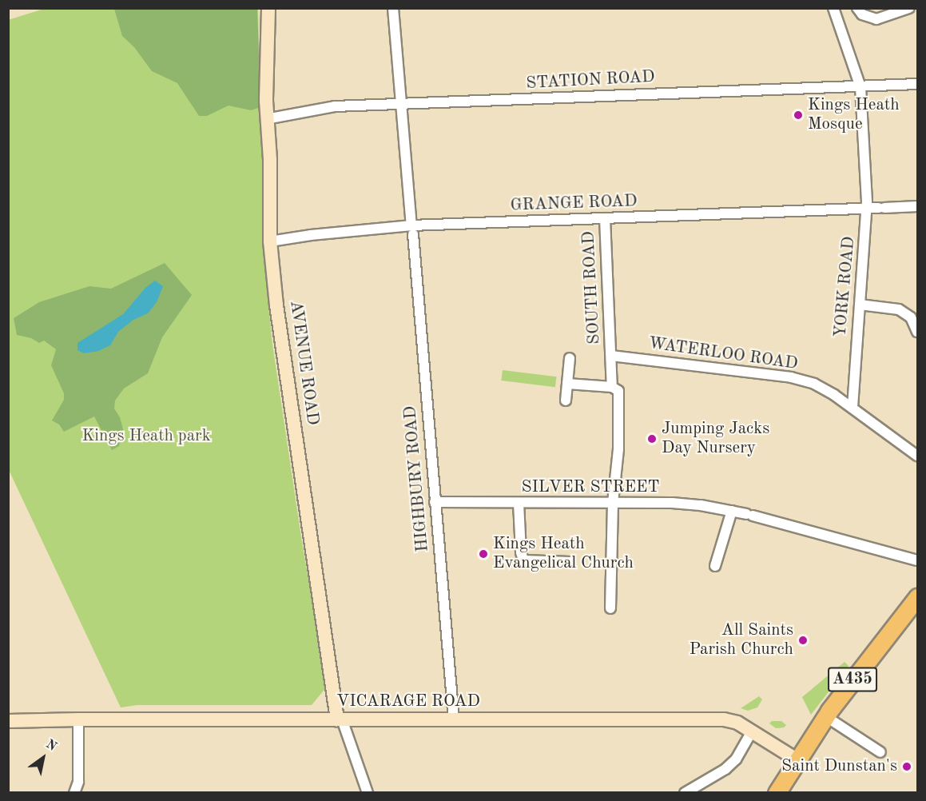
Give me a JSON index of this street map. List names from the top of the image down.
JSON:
{
  "streets": {
    "highway": ["A435"],
    "main road": ["AVENUE ROAD", "VICARAGE ROAD"],
    "street": [
      "STATION ROAD",
      "GRANGE ROAD",
      "YORK ROAD",
      "SOUTH ROAD",
      "WATERLOO ROAD",
      "HIGHBURY ROAD",
      "SILVER STREET"
    ]
  },
  "crossings": [
    ["STATION ROAD", "YORK ROAD"],
    ["STATION ROAD", "AVENUE ROAD"],
    ["STATION ROAD", "HIGHBURY ROAD"],
    ["GRANGE ROAD", "YORK ROAD"],
    ["GRANGE ROAD", "SOUTH ROAD"],
    ["GRANGE ROAD", "AVENUE ROAD"],
    ["GRANGE ROAD", "HIGHBURY ROAD"],
    ["YORK ROAD", "WATERLOO ROAD"],
    ["SOUTH ROAD", "WATERLOO ROAD"],
    ["SOUTH ROAD", "SILVER STREET"],
    ["AVENUE ROAD", "VICARAGE ROAD"],
    ["HIGHBURY ROAD", "SILVER STREET"],
    ["HIGHBURY ROAD", "VICARAGE ROAD"],
    ["A435", "VICARAGE ROAD"]
  ],
  "parks": ["Kings Heath park"],
  "places": [
    "Kings Heath Mosque",
    "Jumping Jacks Day Nursery",
    "Kings Heath Evangelical Church",
    "All Saints Parish Church",
    "Saint Dunstan's"
  ],
  "north": "top right"
}
